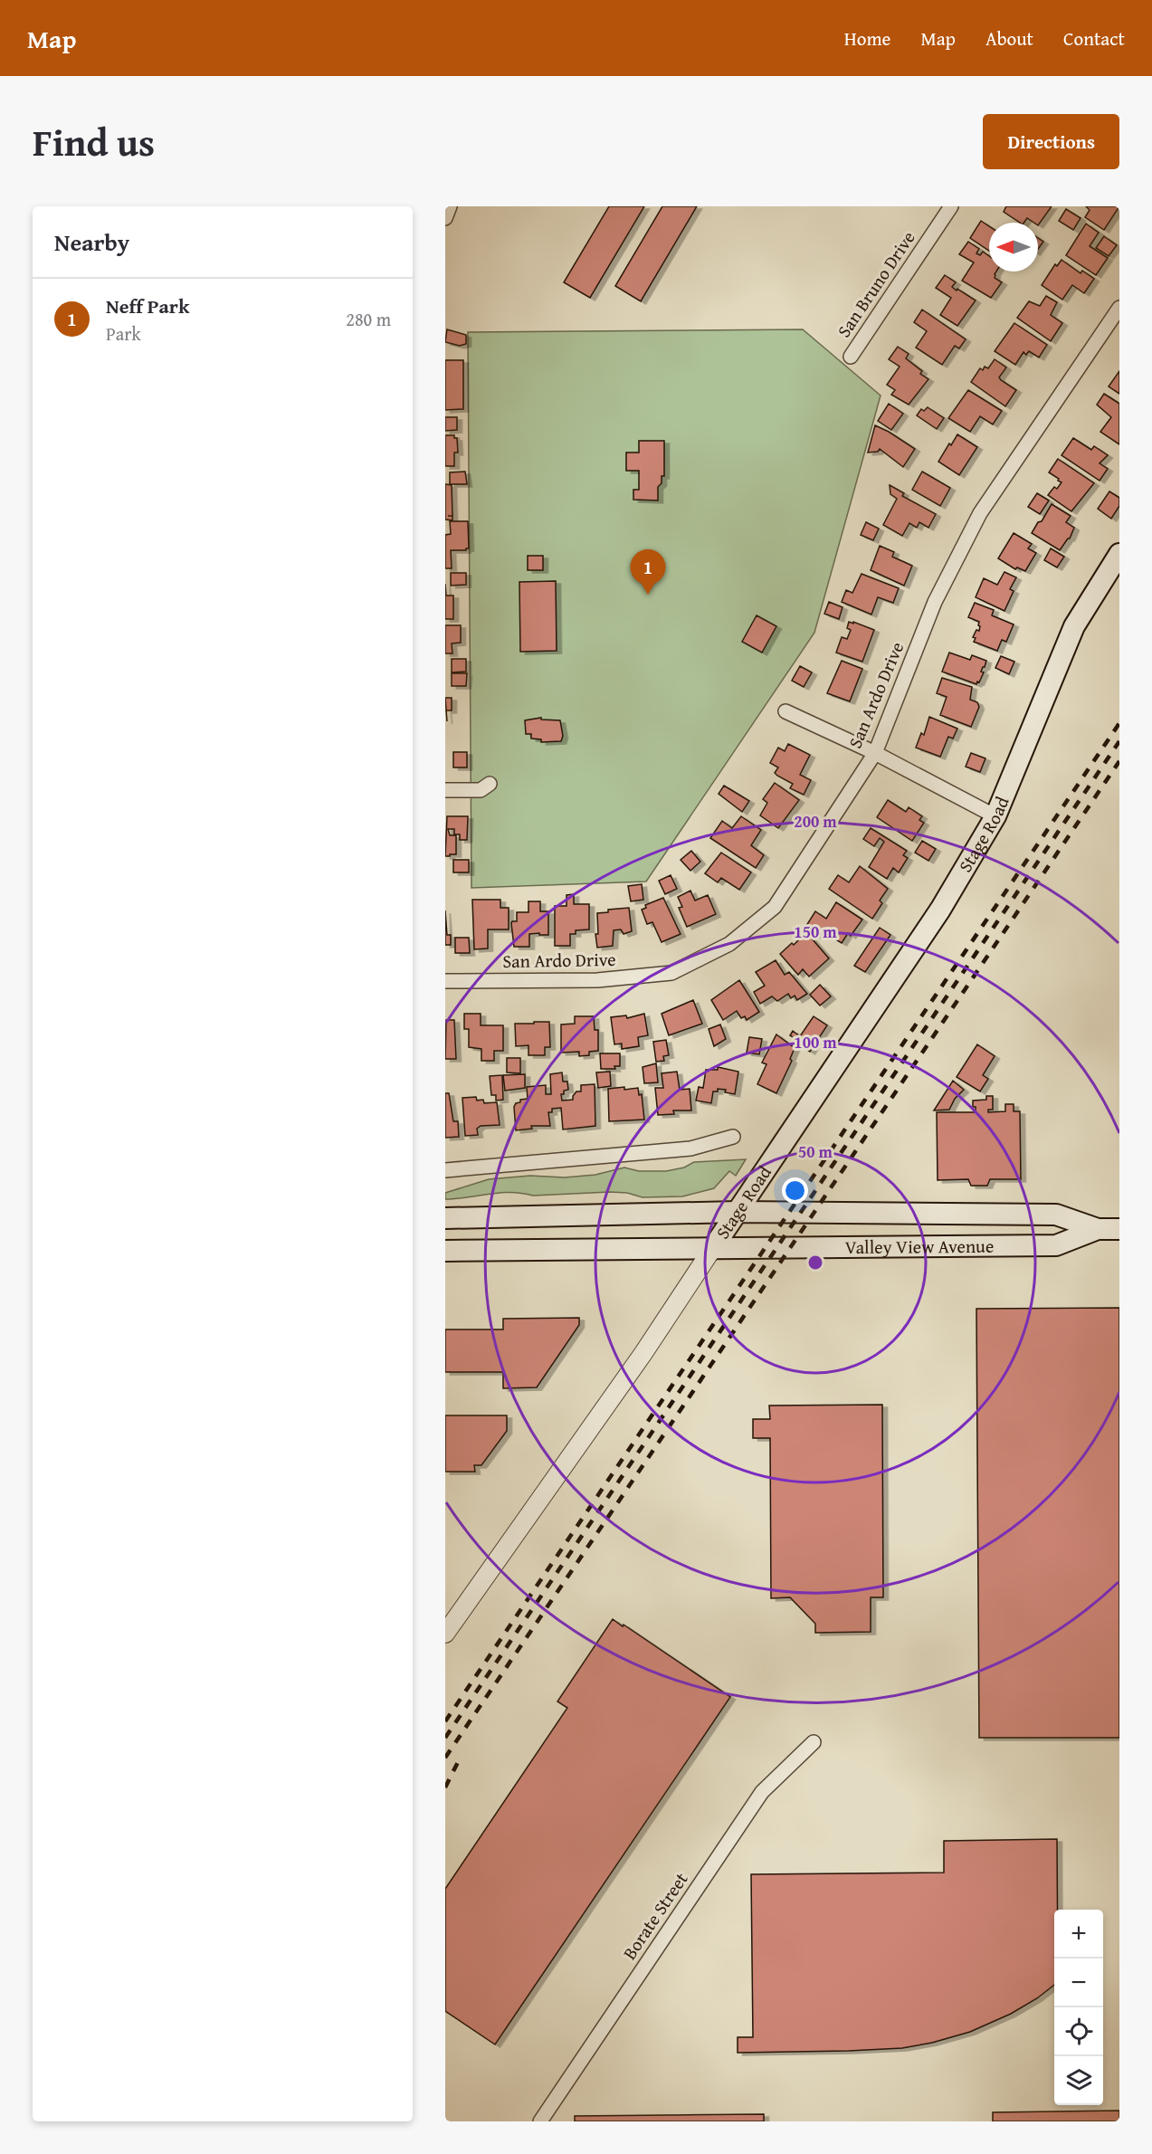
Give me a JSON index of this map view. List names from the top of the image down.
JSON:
{
  "streets": {
    "main road": ["Stage Road", "Valley View Avenue"],
    "street": ["San Bruno Drive", "San Ardo Drive", "Borate Street"]
  },
  "crossings": [
    ["Stage Road", "Valley View Avenue"]
  ],
  "north": "left",
  "page": {
    "header": "Map",
    "nav": [
      "Home",
      "Map",
      "About",
      "Contact"
    ],
    "title": "Find us",
    "buttons": "Directions",
    "heading": "Nearby",
    "list": [
      {
        "mark": "1",
        "name": "Neff Park",
        "note": "Park",
        "value": "280 m"
      }
    ],
    "pins": "1",
    "map_buttons": ["+", "−"]
  },
  "rings": [
    "200 m",
    "150 m",
    "100 m",
    "50 m"
  ]
}
